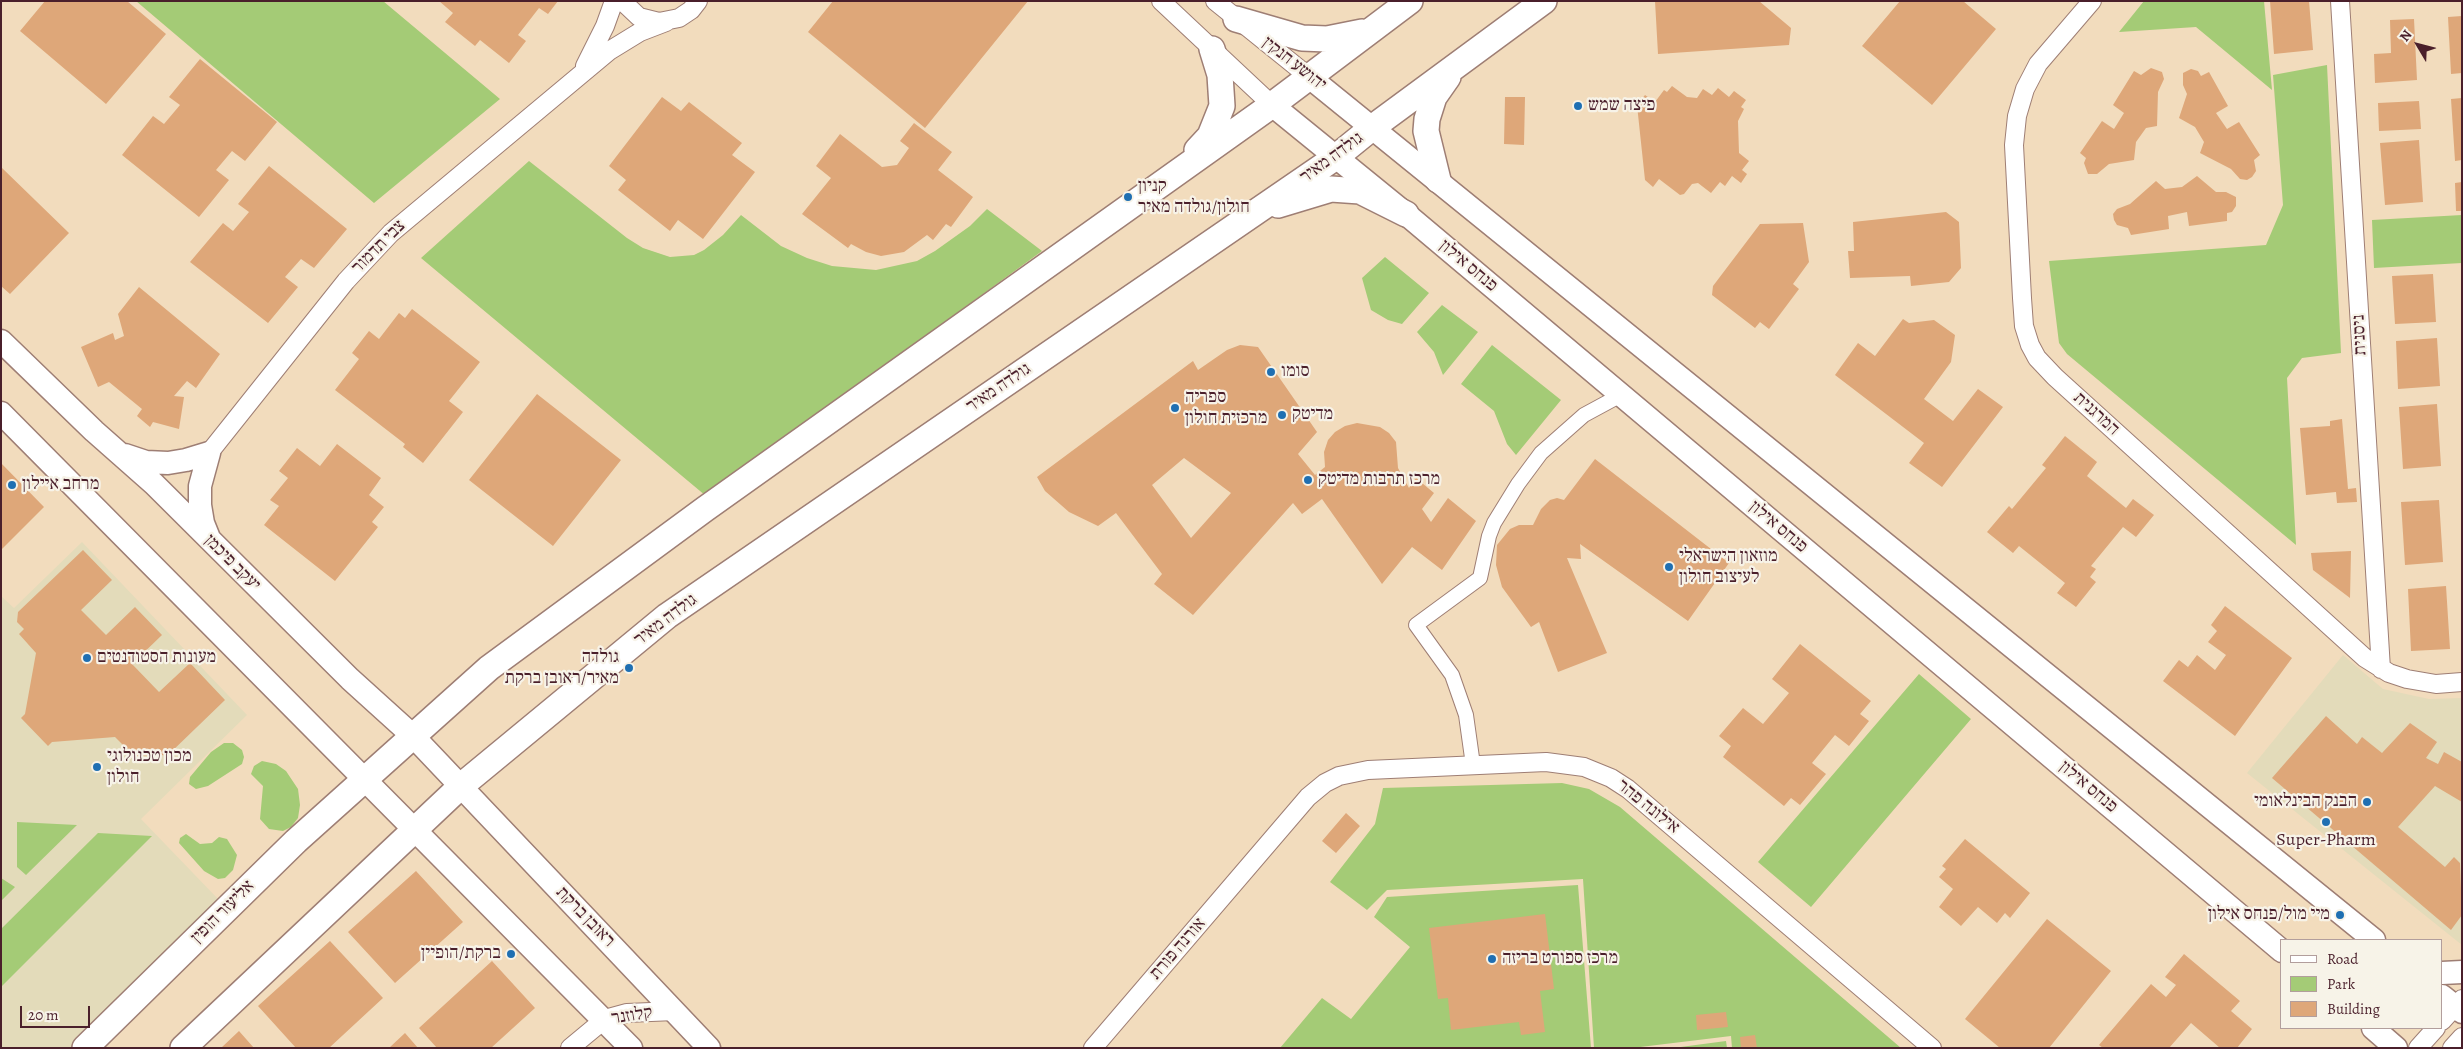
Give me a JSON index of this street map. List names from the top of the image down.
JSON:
{
  "streets": {
    "main road": ["גולדה מאיר", "אליעזר הופין"],
    "street": [
      "יהושע חנקין",
      "צבי תדמור",
      "פנחס אילון",
      "ניסנית",
      "המרגנית",
      "יעקב פיכמן",
      "אילונה פהר",
      "ראובן ברקת",
      "אורנה פורת",
      "קלוזנר"
    ]
  },
  "crossings": [
    ["יהושע חנקין", "גולדה מאיר"],
    ["גולדה מאיר", "פנחס אילון"],
    ["גולדה מאיר", "יעקב פיכמן"],
    ["גולדה מאיר", "ראובן ברקת"],
    ["ניסנית", "המרגנית"],
    ["יעקב פיכמן", "ראובן ברקת"],
    ["אילונה פהר", "אורנה פורת"],
    ["ראובן ברקת", "קלוזנר"]
  ],
  "places": [
    "פיצה שמש",
    "קניון חולון/גולדה מאיר",
    "סומו",
    "ספריה מרכזית חולון",
    "מדיטק",
    "מרכז תרבות מדיטק",
    "מרחב איילון",
    "מוזאון הישראלי לעיצוב חולון",
    "מעונות הסטודנטים",
    "גולדה מאיר/ראובן ברקת",
    "מכון טכנולוגי חולון",
    "הבנק הבינלאומי",
    "Super-Pharm",
    "מיי מול/פנחס אילון",
    "ברקת/הופיין",
    "מרכז ספורט בריזה"
  ],
  "legend": ["Road", "Park", "Building"],
  "scale_bar": "20 m",
  "north": "top left"
}
